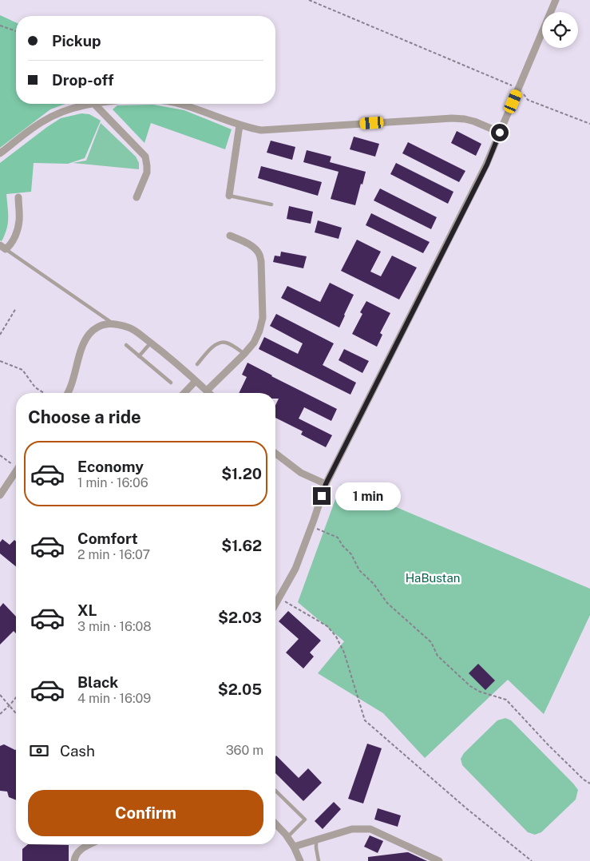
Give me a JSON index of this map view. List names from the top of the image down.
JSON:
{
  "parks": ["HaBustan"],
  "page": {
    "banner": ["Pickup", "Drop-off"],
    "heading": "Choose a ride",
    "list": [
      {
        "name": "Economy",
        "note": "1 min · 16:06",
        "value": "$1.20"
      },
      {
        "name": "Comfort",
        "note": "2 min · 16:07",
        "value": "$1.62"
      },
      {
        "name": "XL",
        "note": "3 min · 16:08",
        "value": "$2.03"
      },
      {
        "name": "Black",
        "note": "4 min · 16:09",
        "value": "$2.05"
      }
    ],
    "bubble": "1 min",
    "pay": ["Cash", "360 m"],
    "buttons": "Confirm"
  }
}
